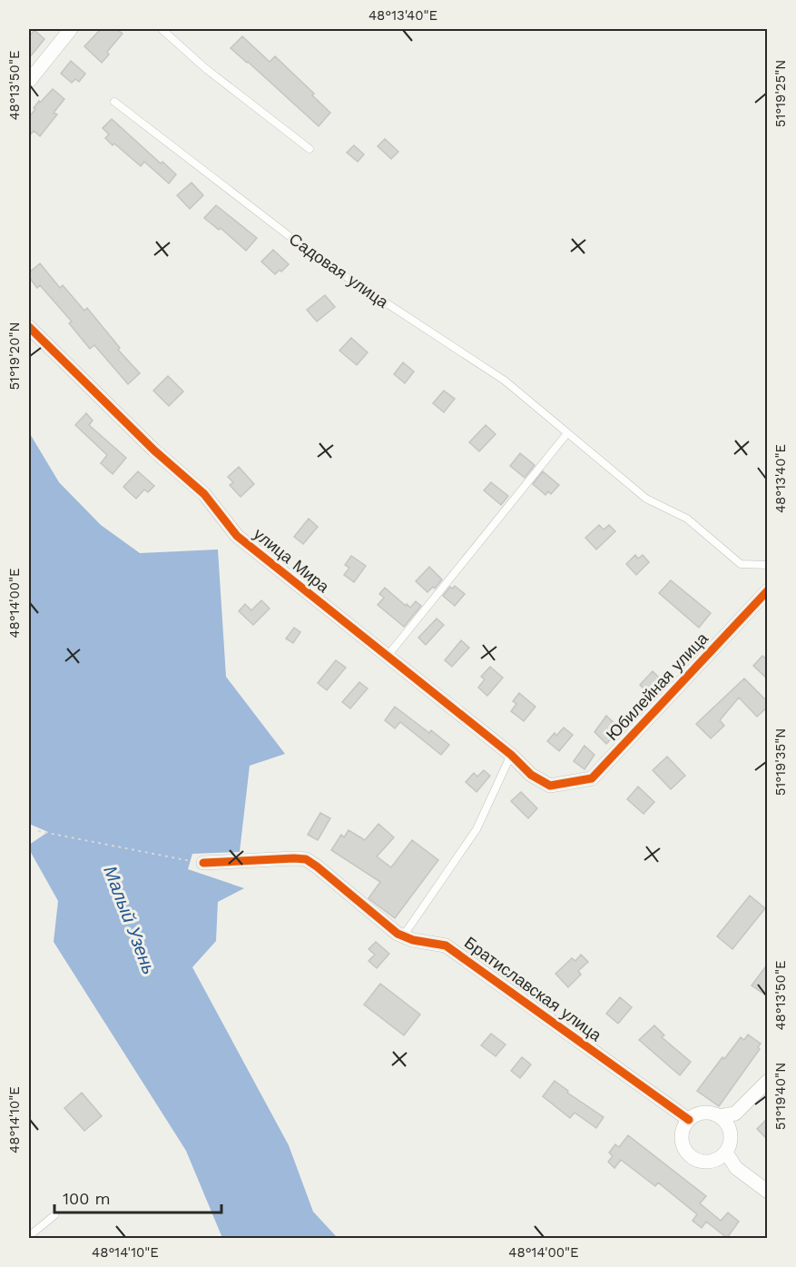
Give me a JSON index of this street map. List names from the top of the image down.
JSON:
{
  "streets": {
    "street": ["улица Мира", "Юбилейная улица", "Братиславская улица"],
    "lane": ["Садовая улица"]
  },
  "crossings": [
    ["улица Мира", "Юбилейная улица"]
  ],
  "water": ["Малый Узень"],
  "scale_bar": "100 m",
  "coordinates": [
    "48°13'40\"E",
    "48°13'50\"E",
    "51°19'25\"N",
    "51°19'20\"N",
    "48°14'00\"E",
    "51°19'35\"N",
    "51°19'40\"N",
    "48°14'10\"E"
  ]
}
